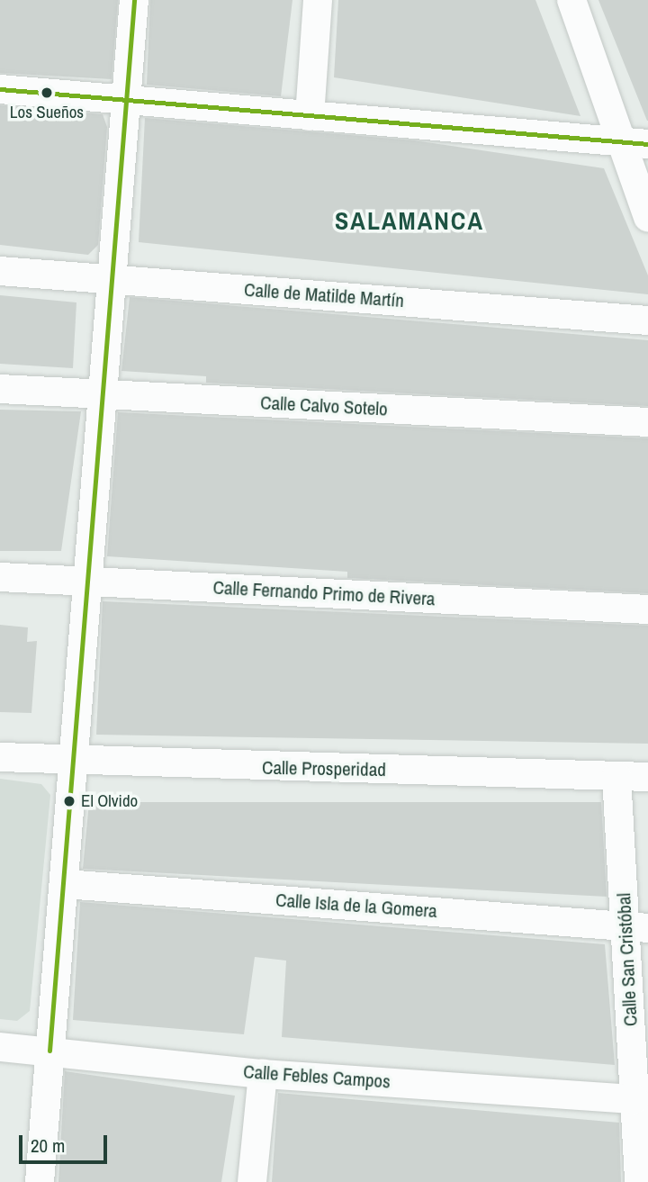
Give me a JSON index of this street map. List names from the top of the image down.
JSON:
{
  "streets": {
    "street": [
      "Calle de Matilde Martín",
      "Calle Calvo Sotelo",
      "Calle Fernando Primo de Rivera",
      "Calle Prosperidad",
      "Calle Isla de la Gomera",
      "Calle San Cristóbal",
      "Calle Febles Campos"
    ]
  },
  "crossings": [
    ["Calle Prosperidad", "Calle San Cristóbal"],
    ["Calle Isla de la Gomera", "Calle San Cristóbal"],
    ["Calle San Cristóbal", "Calle Febles Campos"]
  ],
  "districts": ["SALAMANCA"],
  "places": ["Los Sueños", "El Olvido"],
  "scale_bar": "20 m"
}
